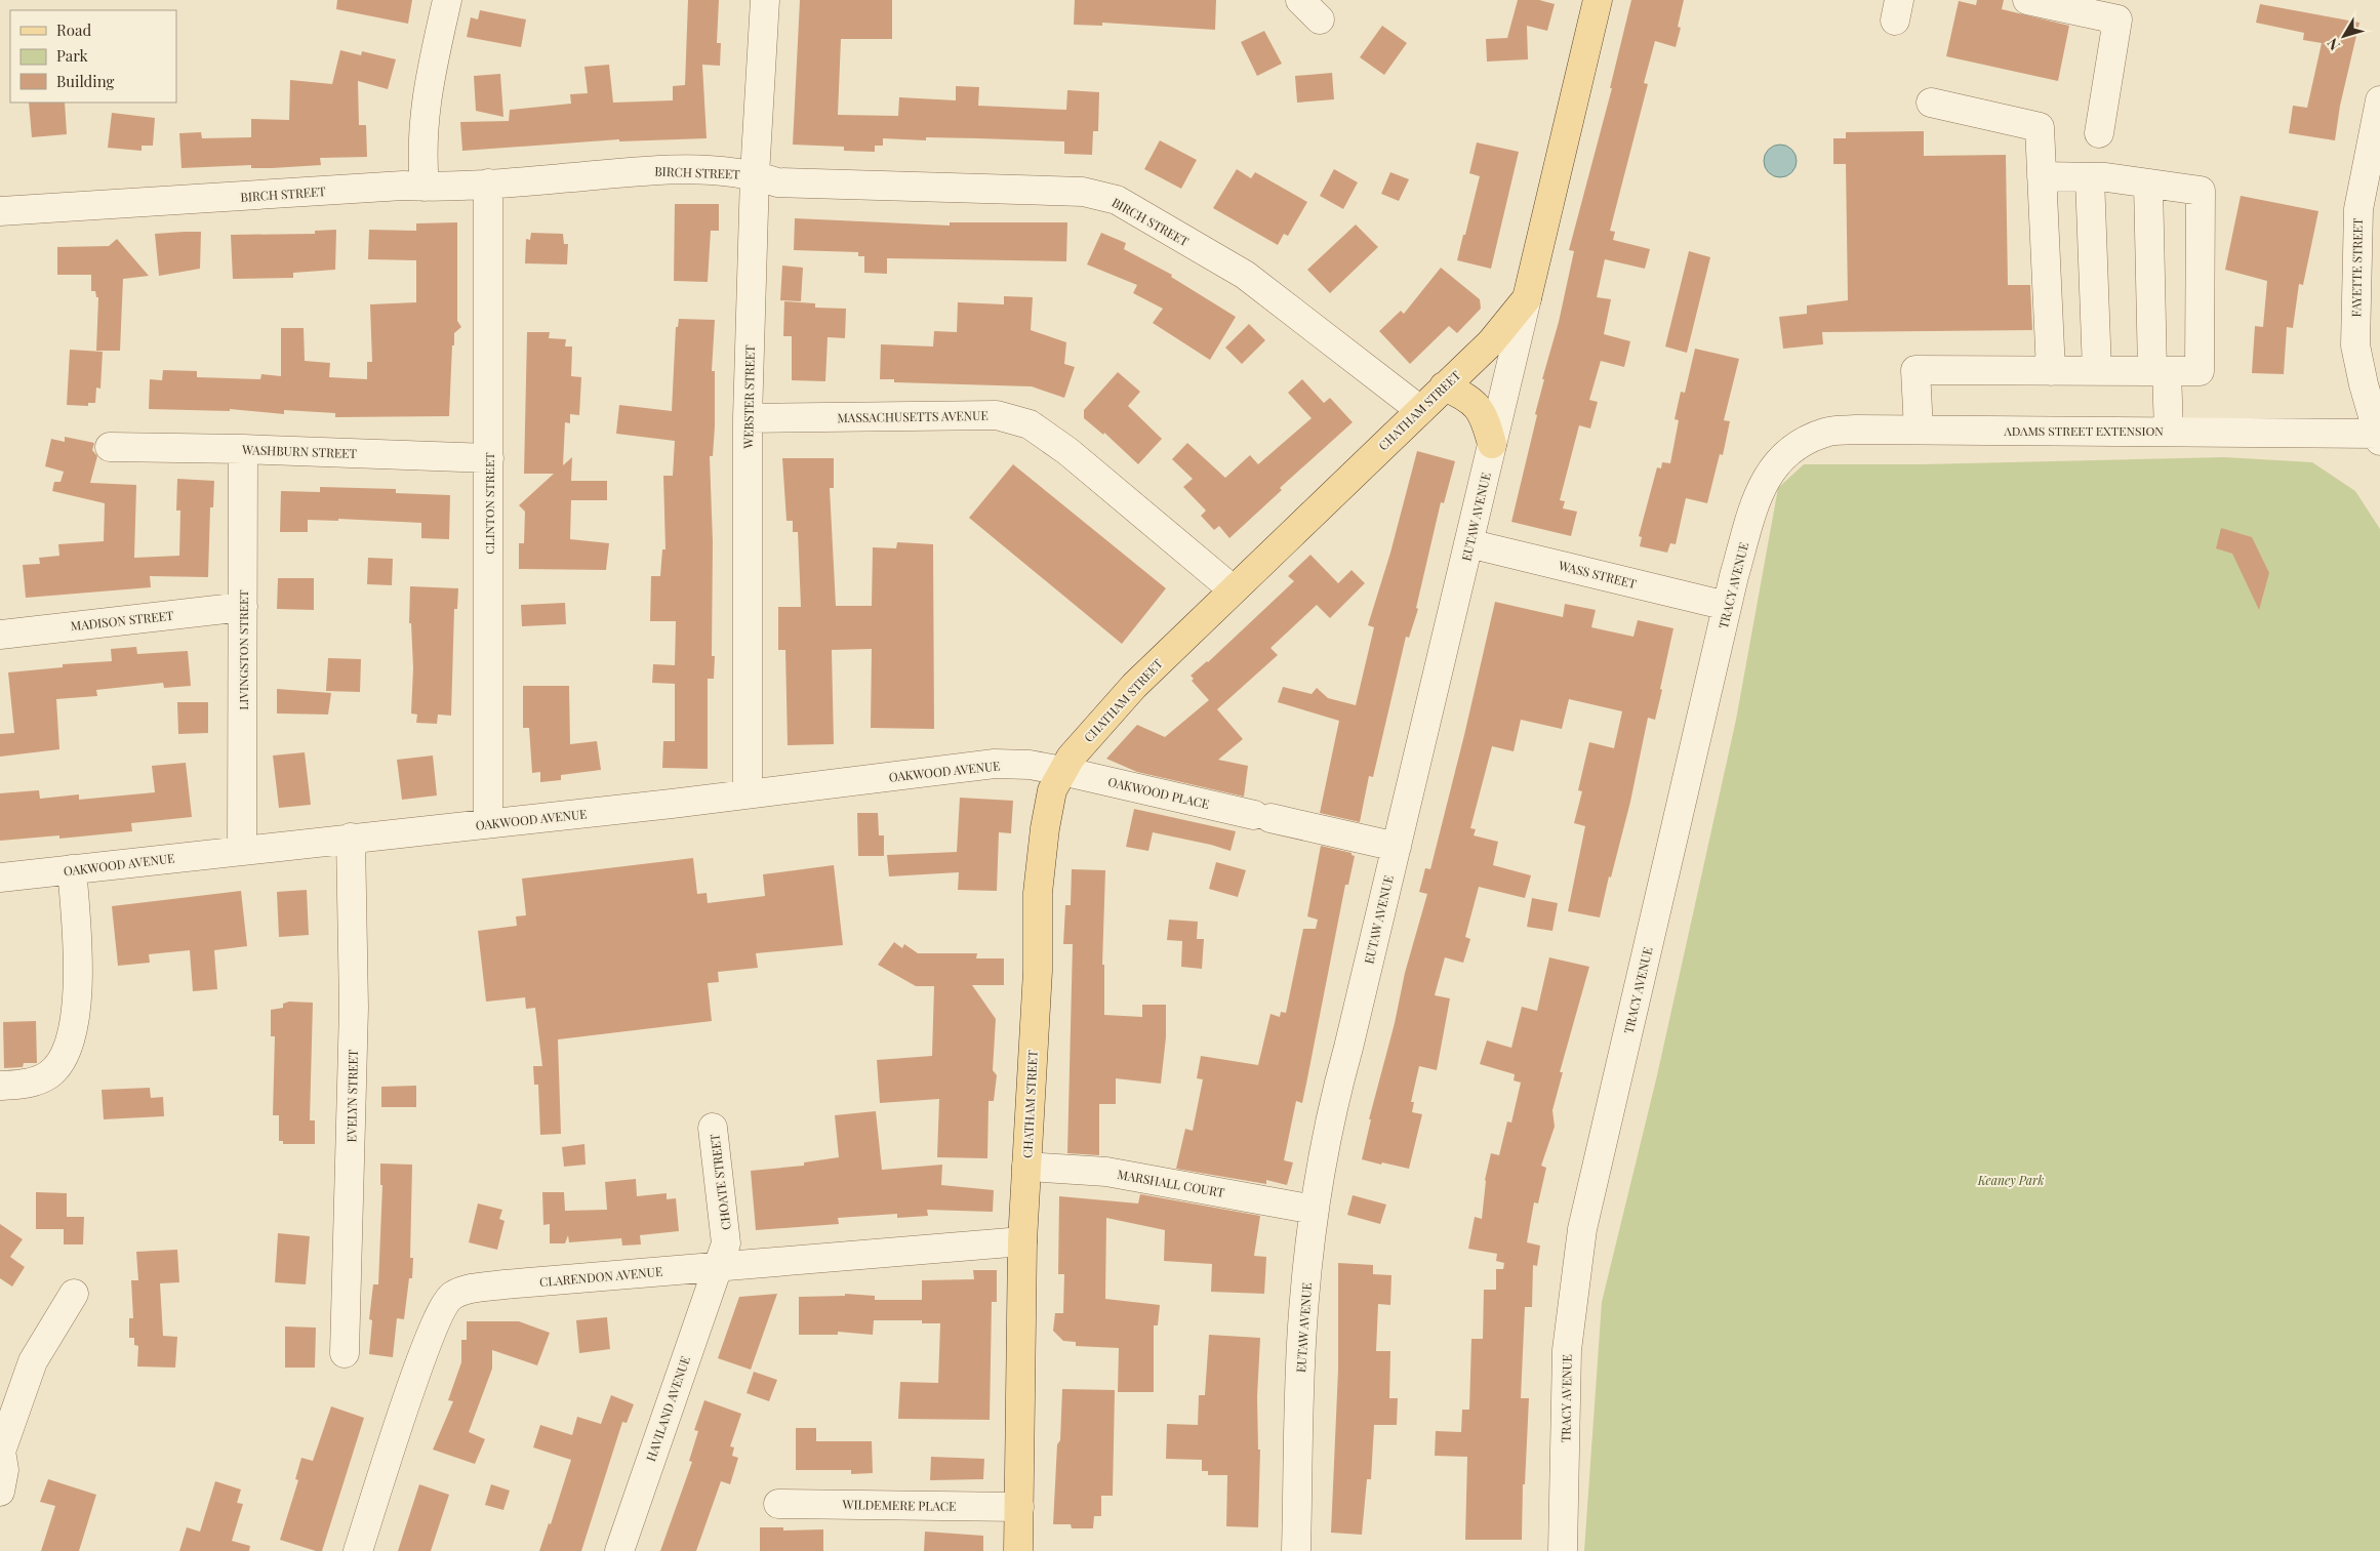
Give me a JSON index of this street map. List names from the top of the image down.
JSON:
{
  "streets": {
    "main road": ["CHATHAM STREET"],
    "street": [
      "BIRCH STREET",
      "FAYETTE STREET",
      "WEBSTER STREET",
      "MASSACHUSETTS AVENUE",
      "ADAMS STREET EXTENSION",
      "WASHBURN STREET",
      "CLINTON STREET",
      "EUTAW AVENUE",
      "WASS STREET",
      "TRACY AVENUE",
      "MADISON STREET",
      "LIVINGSTON STREET",
      "OAKWOOD AVENUE",
      "OAKWOOD PLACE",
      "EVELYN STREET",
      "CHOATE STREET",
      "MARSHALL COURT",
      "CLARENDON AVENUE",
      "HAVILAND AVENUE",
      "WILDEMERE PLACE"
    ]
  },
  "crossings": [
    ["BIRCH STREET", "WEBSTER STREET"],
    ["BIRCH STREET", "CHATHAM STREET"],
    ["BIRCH STREET", "CLINTON STREET"],
    ["FAYETTE STREET", "ADAMS STREET EXTENSION"],
    ["WEBSTER STREET", "MASSACHUSETTS AVENUE"],
    ["WEBSTER STREET", "OAKWOOD AVENUE"],
    ["CHATHAM STREET", "MASSACHUSETTS AVENUE"],
    ["CHATHAM STREET", "EUTAW AVENUE"],
    ["CHATHAM STREET", "OAKWOOD AVENUE"],
    ["CHATHAM STREET", "OAKWOOD PLACE"],
    ["CHATHAM STREET", "MARSHALL COURT"],
    ["CHATHAM STREET", "CLARENDON AVENUE"],
    ["CHATHAM STREET", "WILDEMERE PLACE"],
    ["ADAMS STREET EXTENSION", "TRACY AVENUE"],
    ["WASHBURN STREET", "CLINTON STREET"],
    ["WASHBURN STREET", "LIVINGSTON STREET"],
    ["CLINTON STREET", "OAKWOOD AVENUE"],
    ["EUTAW AVENUE", "WASS STREET"],
    ["EUTAW AVENUE", "OAKWOOD PLACE"],
    ["EUTAW AVENUE", "MARSHALL COURT"],
    ["WASS STREET", "TRACY AVENUE"],
    ["MADISON STREET", "LIVINGSTON STREET"],
    ["LIVINGSTON STREET", "OAKWOOD AVENUE"],
    ["OAKWOOD AVENUE", "OAKWOOD PLACE"],
    ["OAKWOOD AVENUE", "EVELYN STREET"],
    ["CHOATE STREET", "CLARENDON AVENUE"],
    ["CHOATE STREET", "HAVILAND AVENUE"],
    ["CLARENDON AVENUE", "HAVILAND AVENUE"]
  ],
  "parks": ["Keaney Park"],
  "legend": ["Road", "Park", "Building"],
  "north": "bottom left"
}
